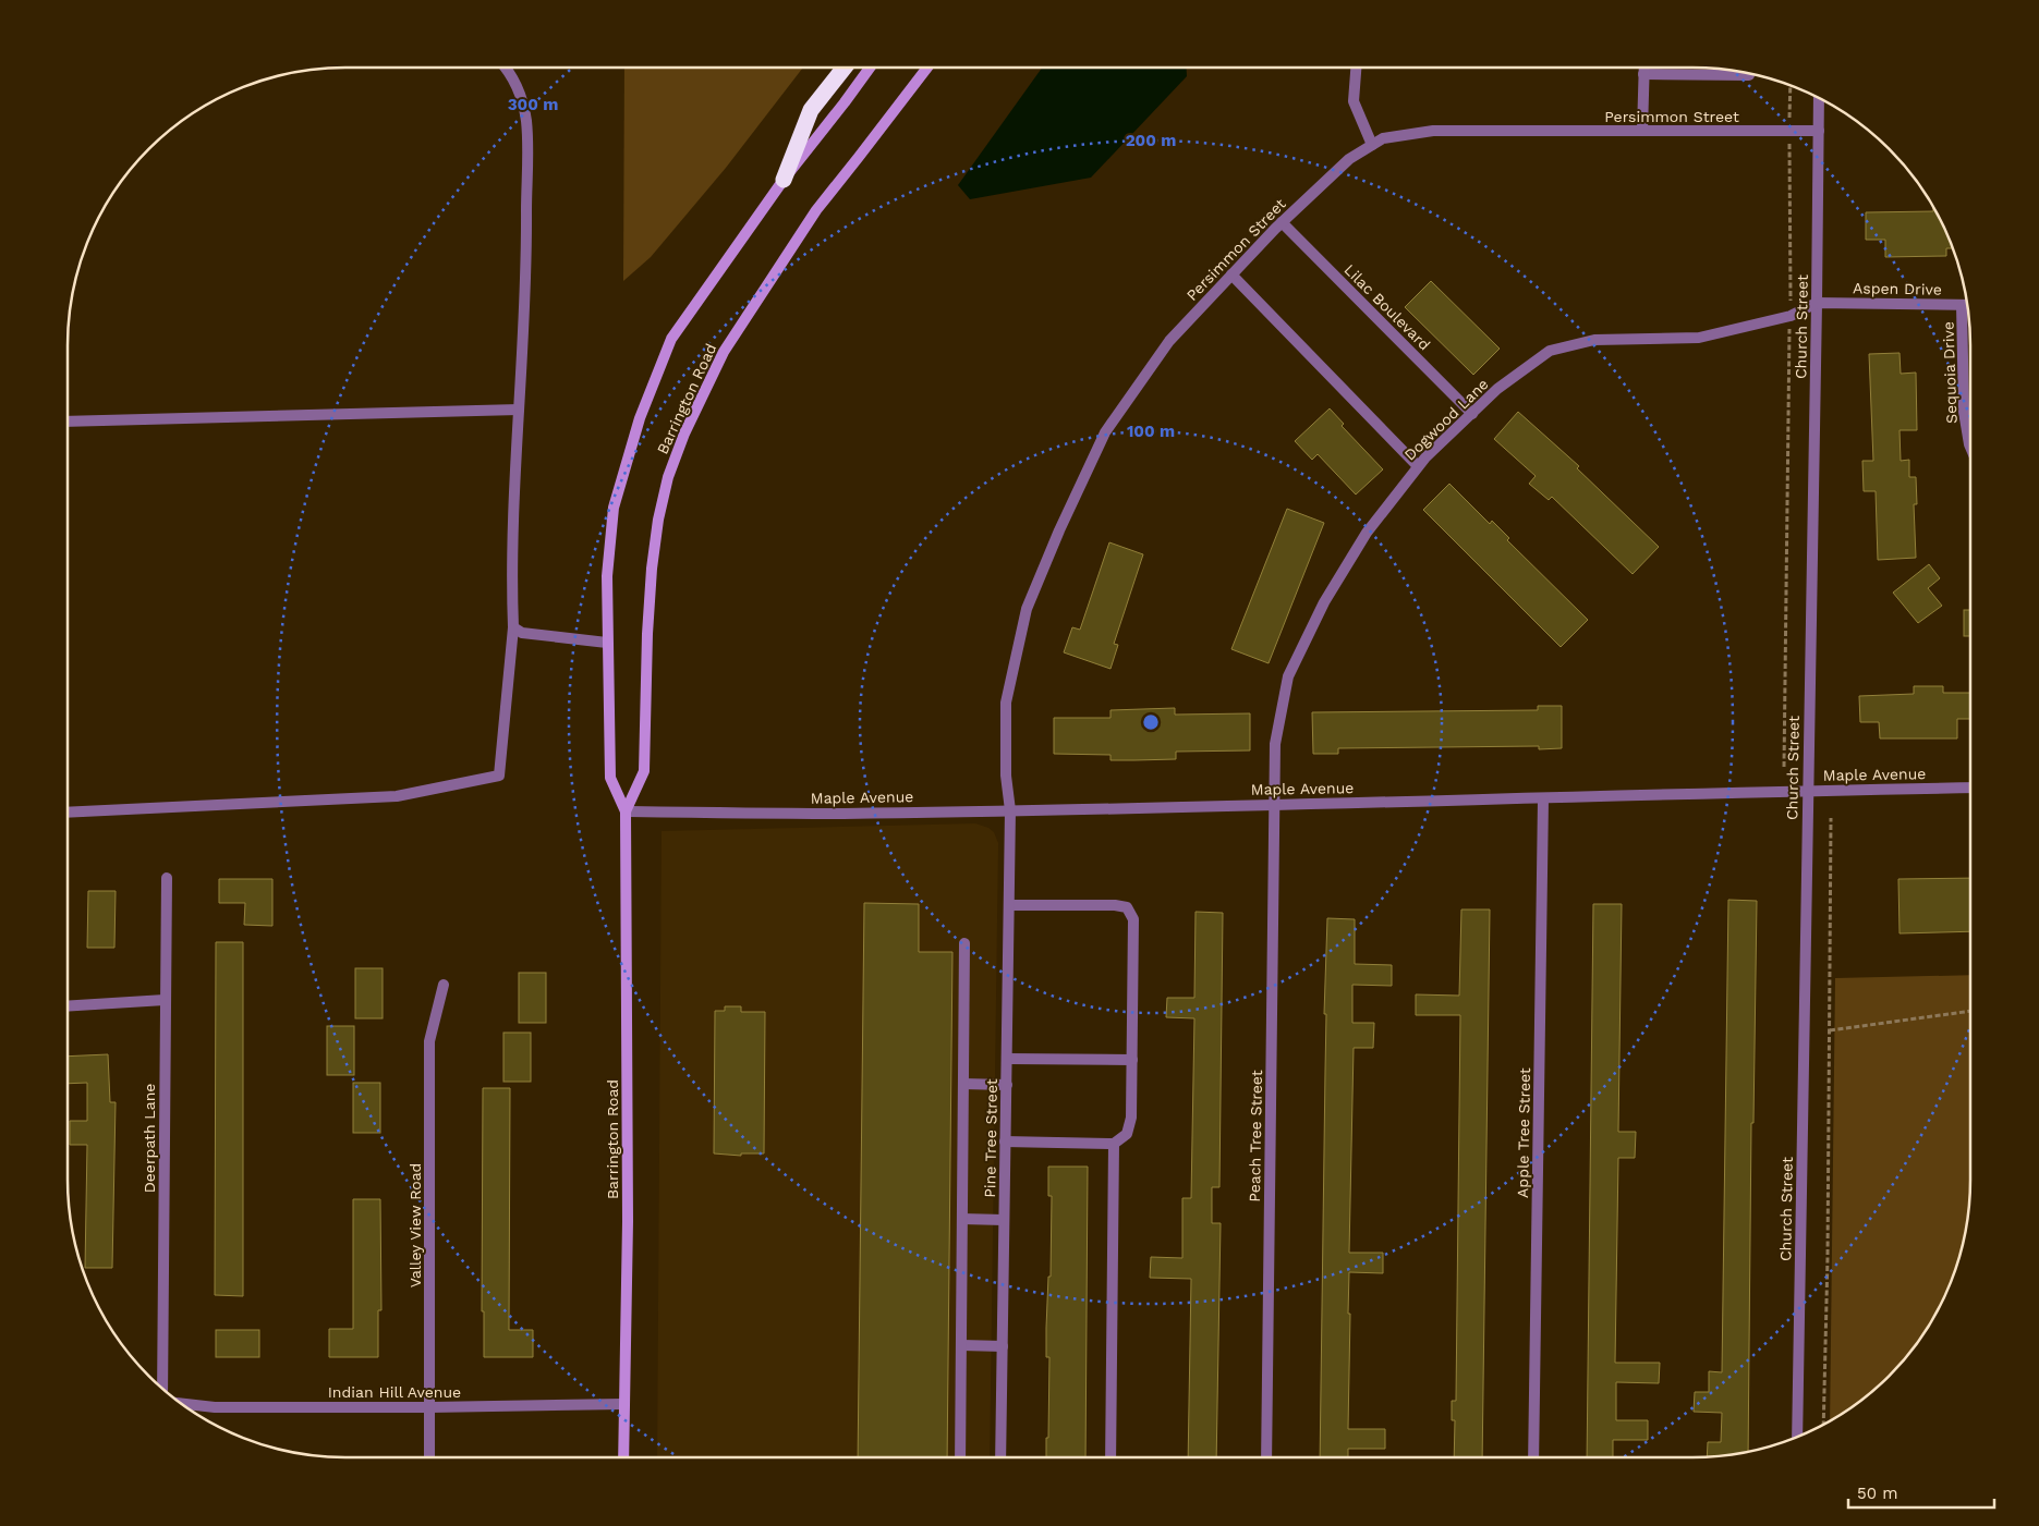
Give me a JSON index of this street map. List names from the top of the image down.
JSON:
{
  "streets": {
    "main road": ["Barrington Road"],
    "street": [
      "Persimmon Street",
      "Aspen Drive",
      "Lilac Boulevard",
      "Church Street",
      "Sequoia Drive",
      "Dogwood Lane",
      "Maple Avenue",
      "Apple Tree Street",
      "Peach Tree Street",
      "Deerpath Lane",
      "Pine Tree Street",
      "Valley View Road",
      "Indian Hill Avenue"
    ]
  },
  "crossings": [
    ["Persimmon Street", "Lilac Boulevard"],
    ["Persimmon Street", "Church Street"],
    ["Persimmon Street", "Maple Avenue"],
    ["Persimmon Street", "Pine Tree Street"],
    ["Aspen Drive", "Church Street"],
    ["Aspen Drive", "Sequoia Drive"],
    ["Aspen Drive", "Dogwood Lane"],
    ["Lilac Boulevard", "Dogwood Lane"],
    ["Church Street", "Dogwood Lane"],
    ["Church Street", "Maple Avenue"],
    ["Barrington Road", "Maple Avenue"],
    ["Barrington Road", "Indian Hill Avenue"],
    ["Dogwood Lane", "Maple Avenue"],
    ["Dogwood Lane", "Peach Tree Street"],
    ["Maple Avenue", "Apple Tree Street"],
    ["Maple Avenue", "Peach Tree Street"],
    ["Maple Avenue", "Pine Tree Street"],
    ["Valley View Road", "Indian Hill Avenue"]
  ],
  "scale_bar": "50 m",
  "rings": ["300 m", "200 m", "100 m"]
}
